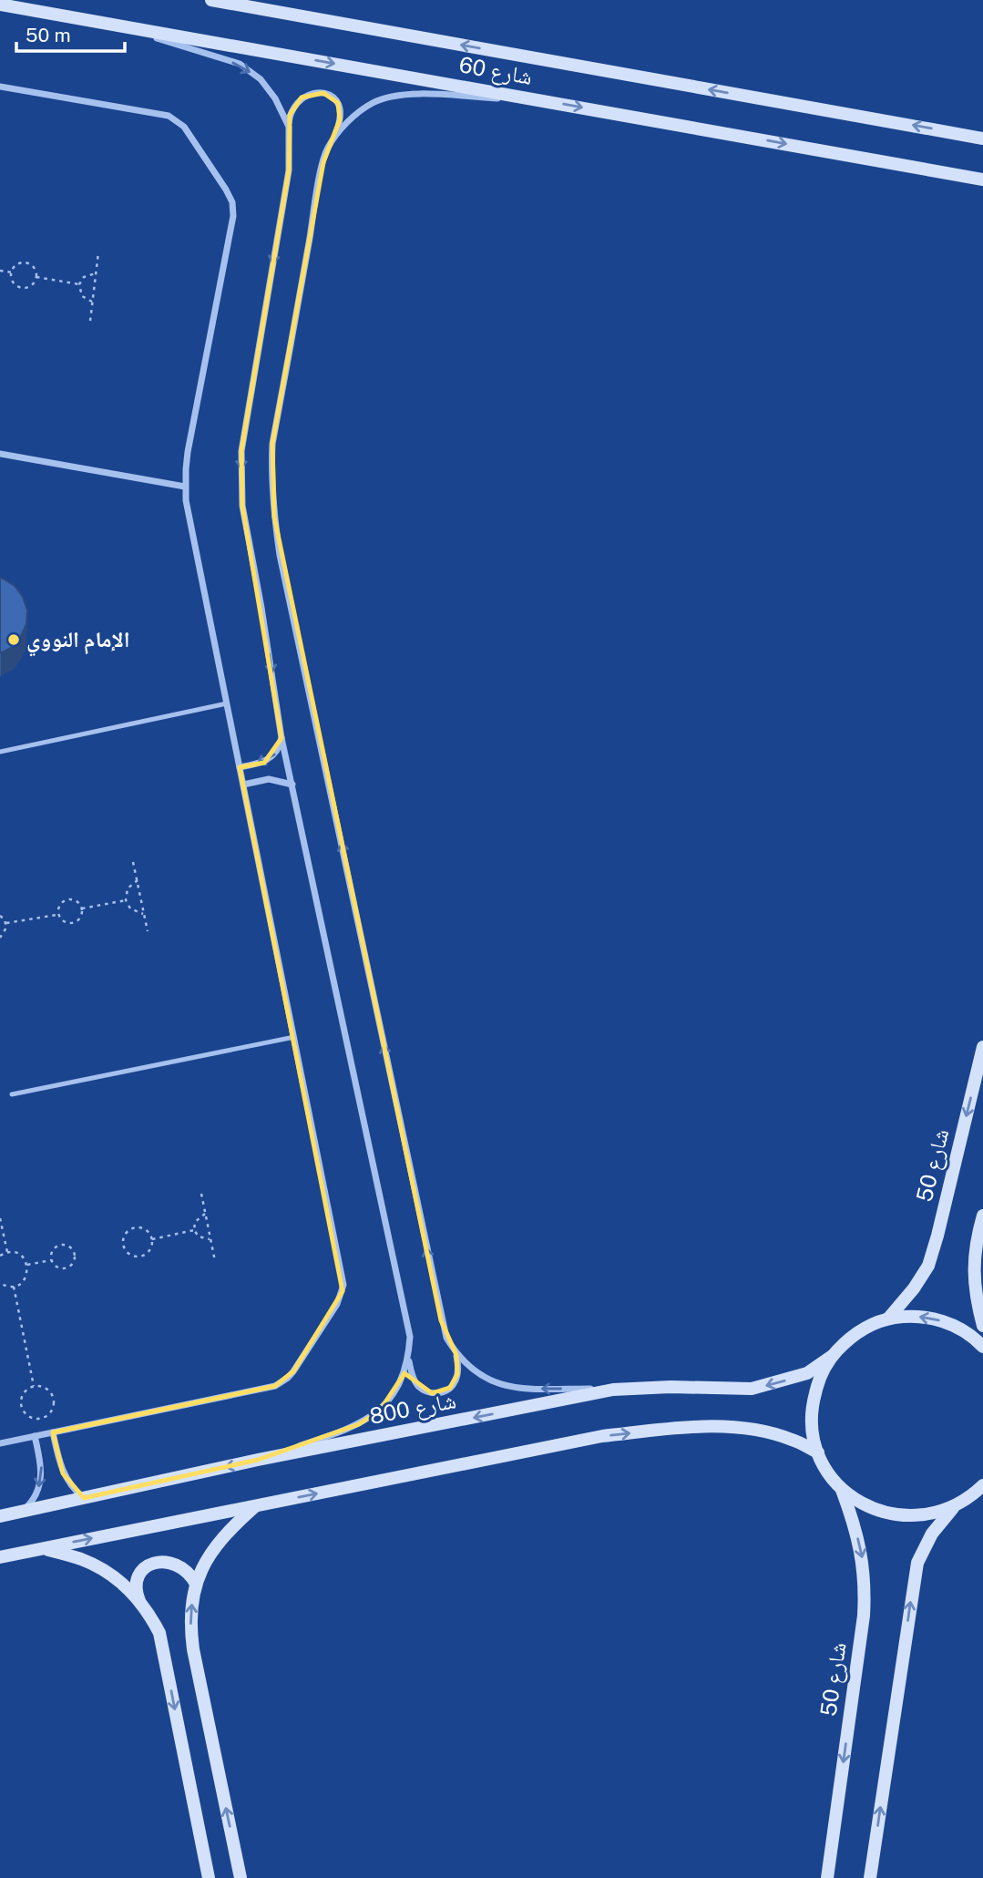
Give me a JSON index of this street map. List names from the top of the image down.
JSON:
{
  "streets": {
    "main road": ["شارع 60", "شارع 50", "شارع 800"]
  },
  "places": ["الإمام النووي"],
  "scale_bar": "50 m"
}
